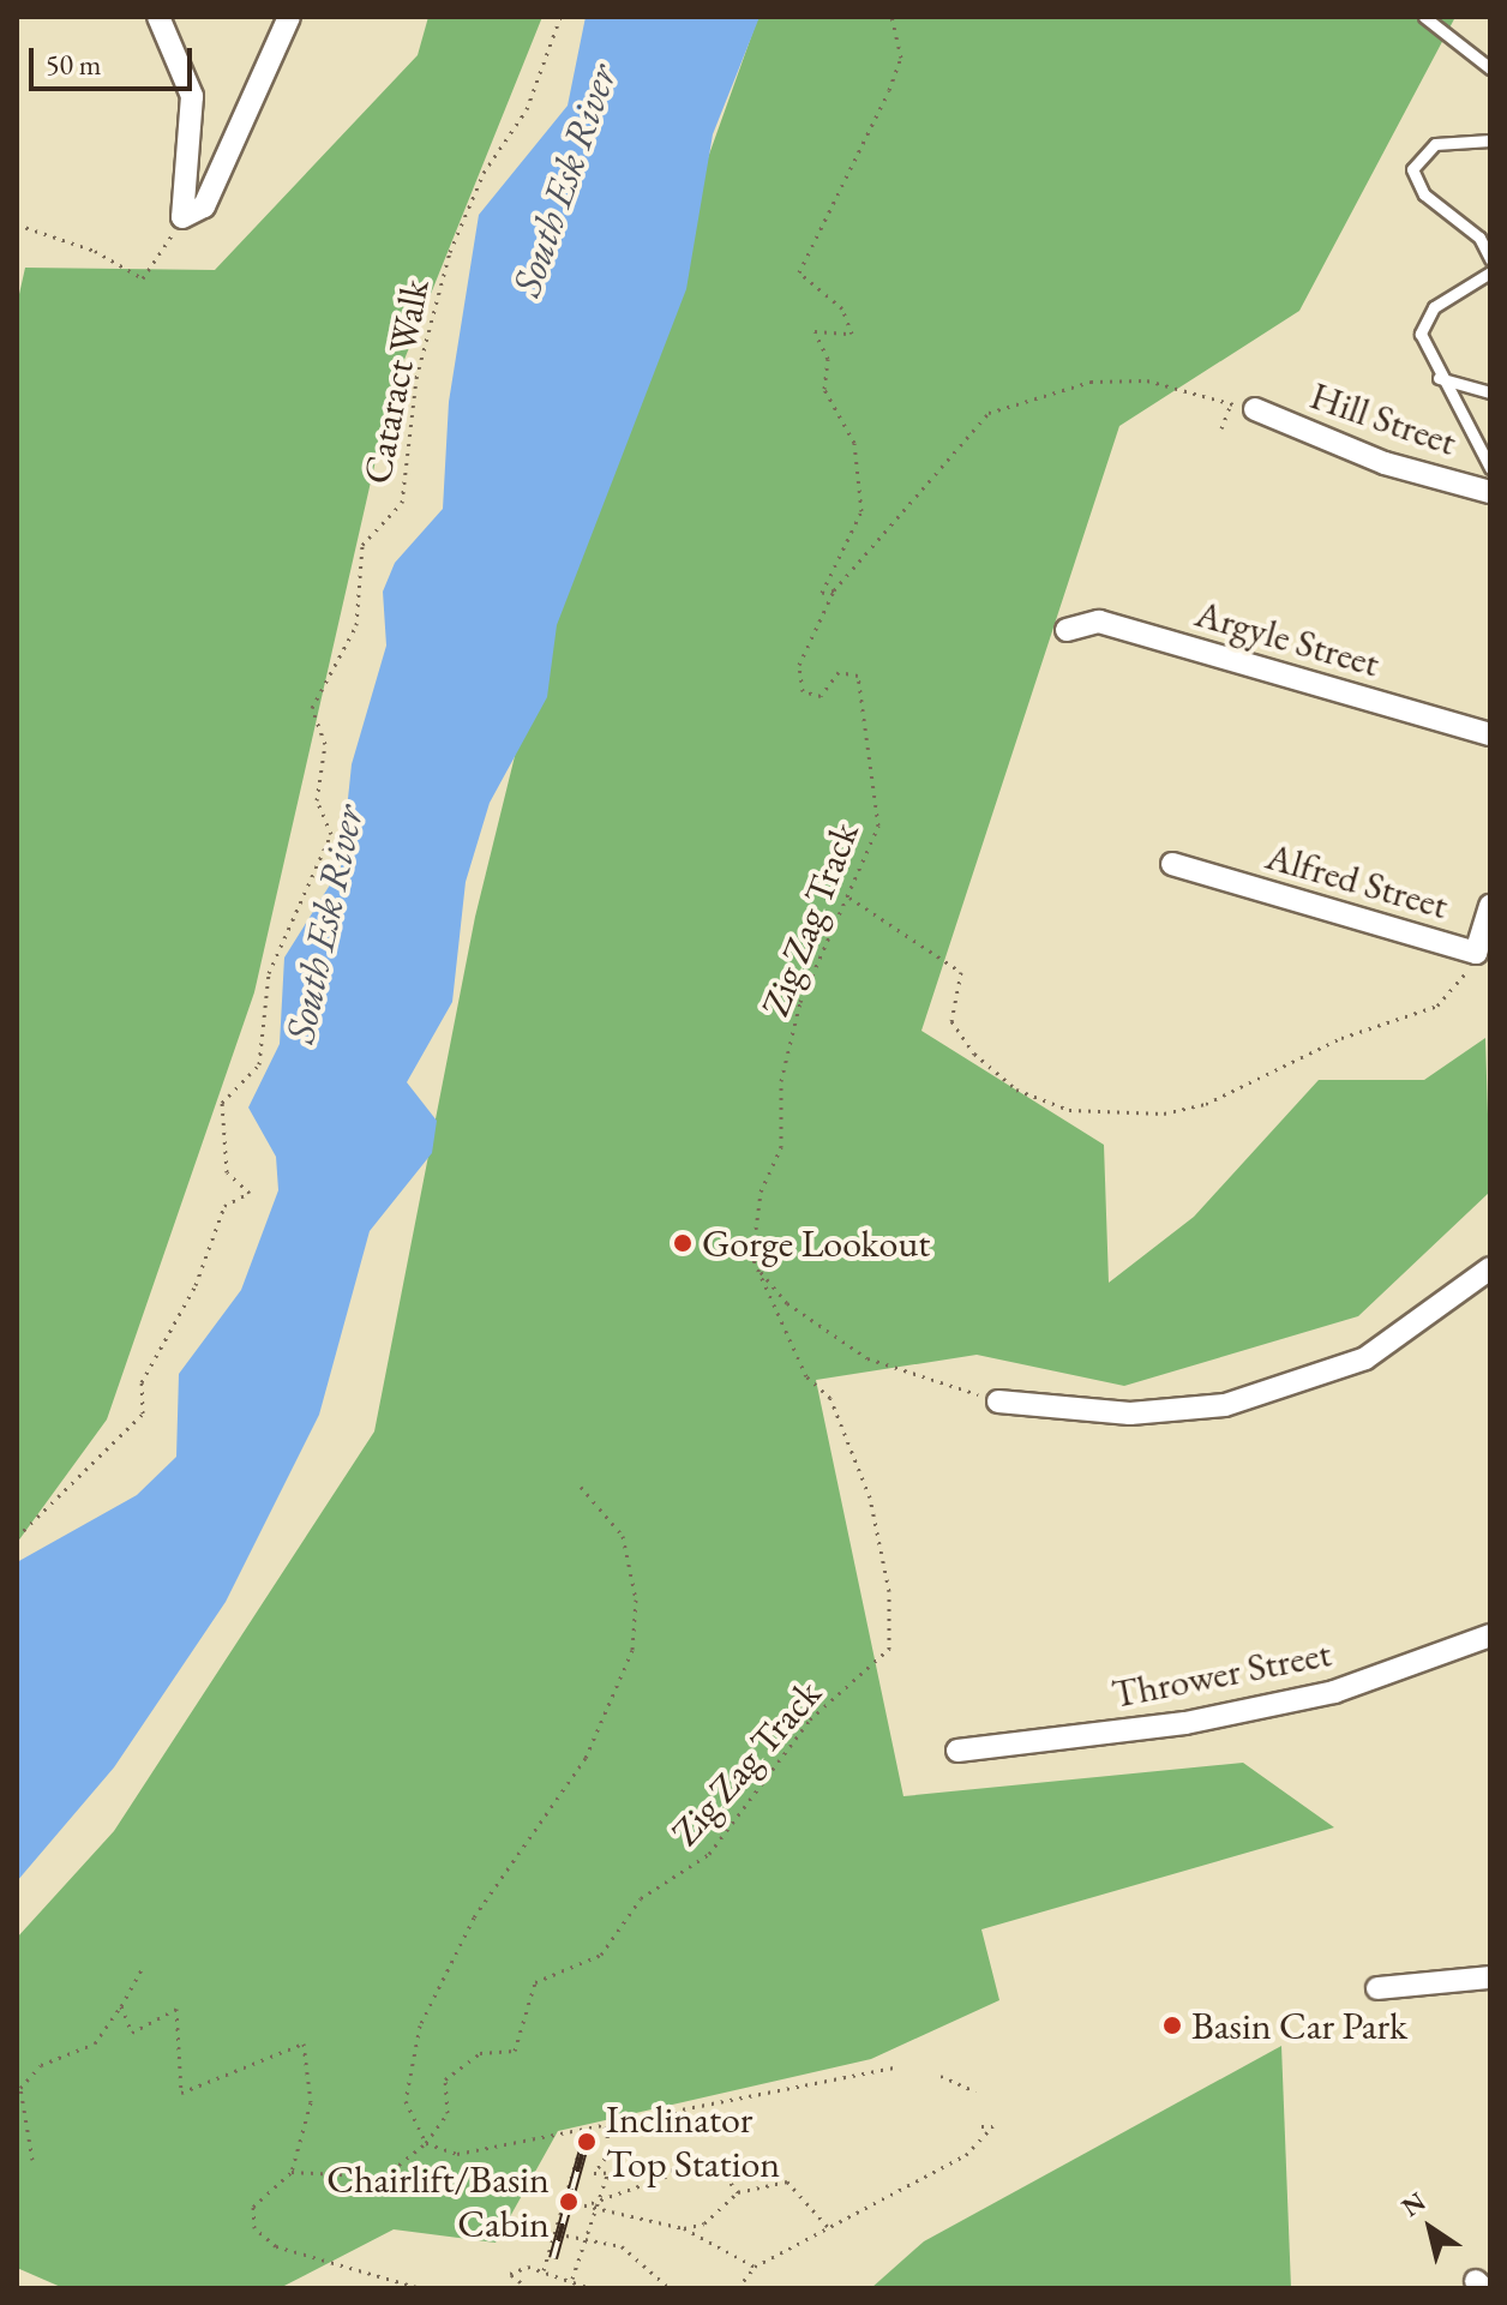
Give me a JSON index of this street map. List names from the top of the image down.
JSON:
{
  "streets": {
    "street": [
      "Hill Street",
      "Argyle Street",
      "Alfred Street",
      "Thrower Street"
    ],
    "path": ["Cataract Walk", "Zig Zag Track"]
  },
  "water": ["South Esk River"],
  "places": [
    "Gorge Lookout",
    "Basin Car Park",
    "Inclinator Top Station",
    "Chairlift/Basin Cabin"
  ],
  "scale_bar": "50 m",
  "north": "top left"
}
